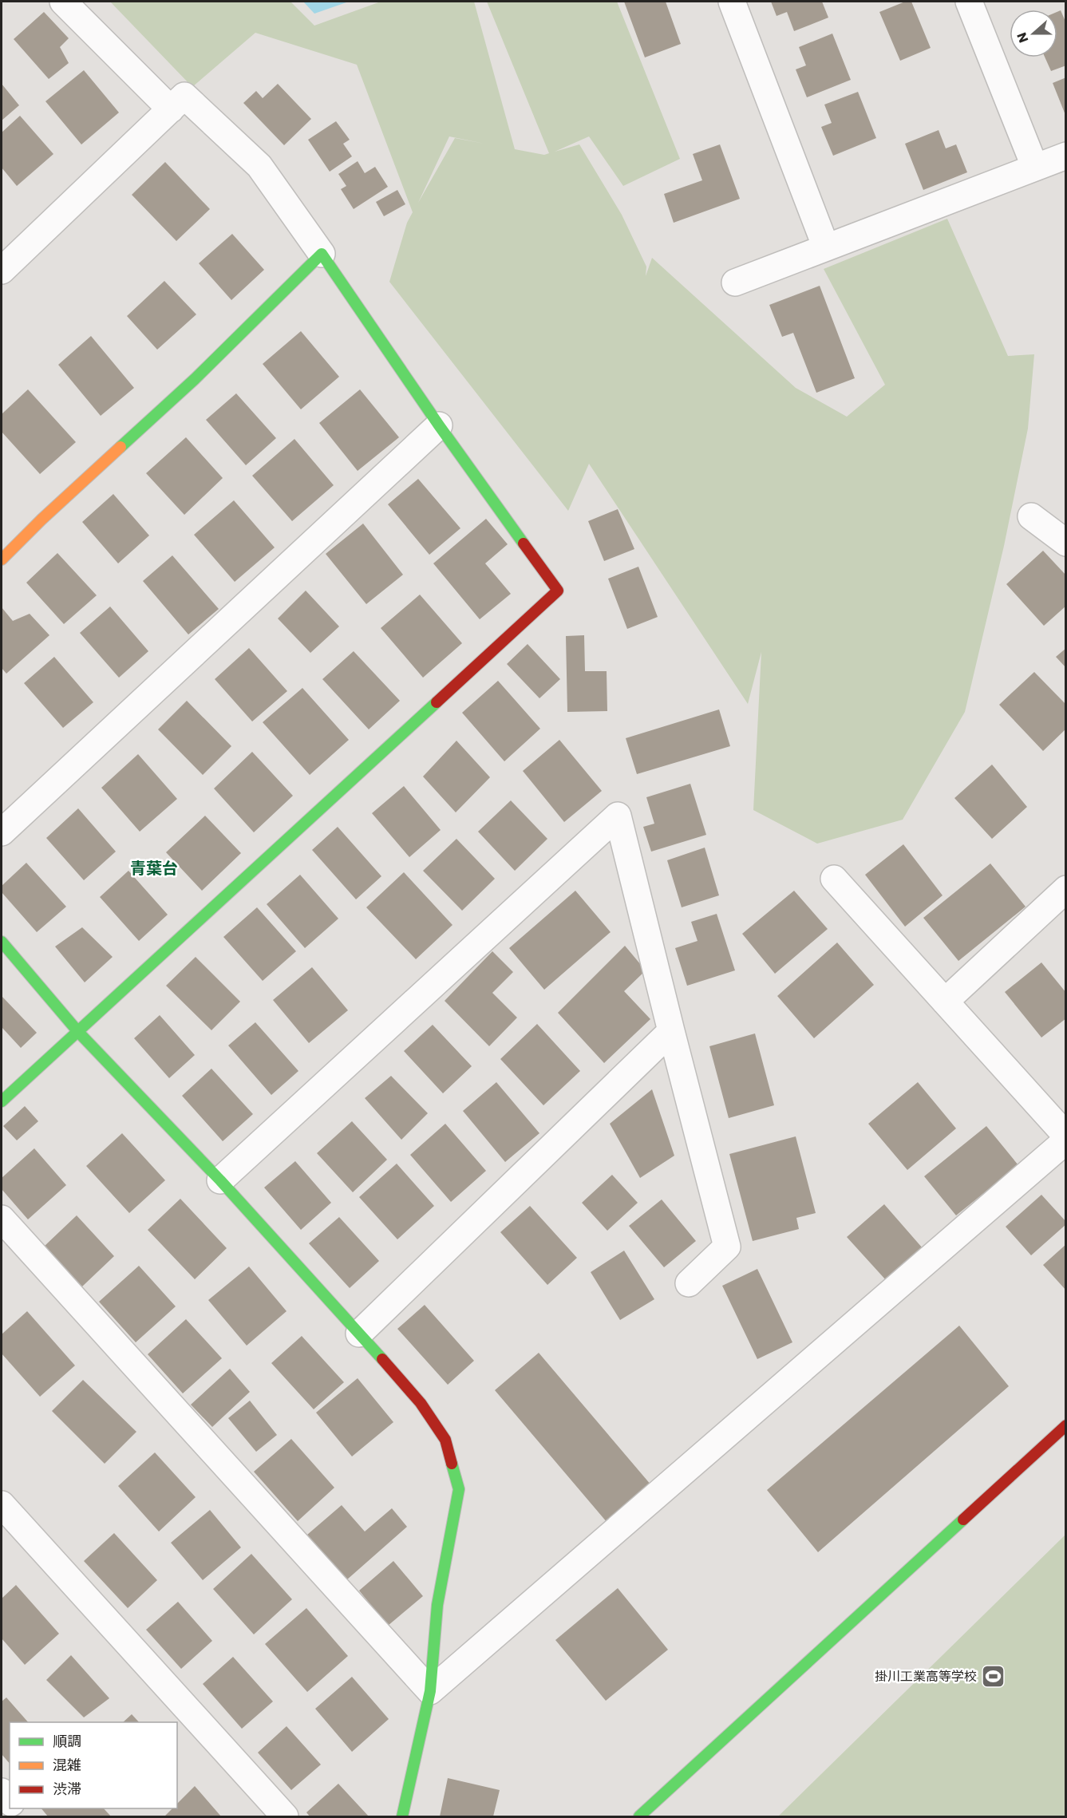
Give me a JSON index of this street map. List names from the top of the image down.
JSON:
{
  "districts": ["青葉台"],
  "places": {
    "sports": ["掛川工業高等学校"]
  },
  "legend": ["順調", "混雑", "渋滞"],
  "north": "left"
}
